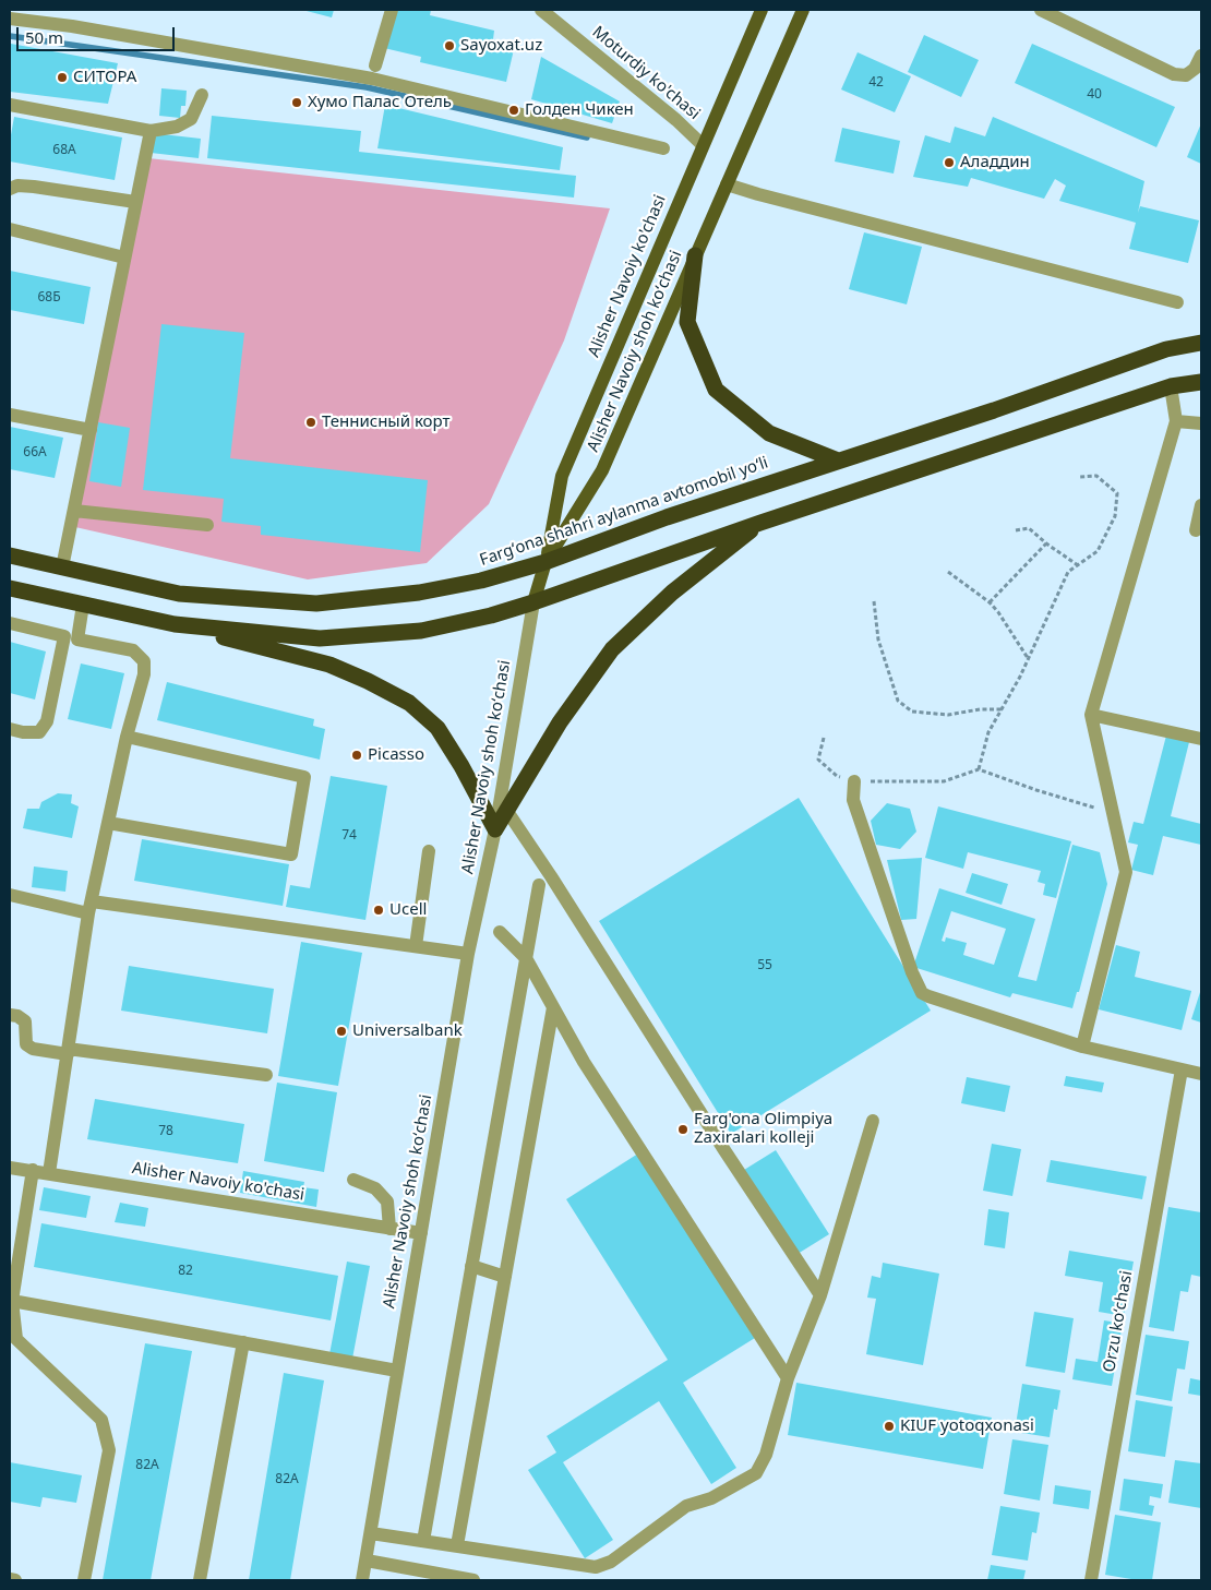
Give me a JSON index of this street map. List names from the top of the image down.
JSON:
{
  "streets": {
    "highway": ["Fargʻona shahri aylanma avtomobil yoʻli"],
    "main road": ["Alisher Navoiy ko'chasi", "Alisher Navoiy shoh koʻchasi"],
    "street": ["Moturdiy ko'chasi", "Orzu koʻchasi"]
  },
  "crossings": [
    ["Moturdiy ko'chasi", "Alisher Navoiy ko'chasi"],
    ["Alisher Navoiy ko'chasi", "Alisher Navoiy shoh koʻchasi"],
    ["Alisher Navoiy ko'chasi", "Fargʻona shahri aylanma avtomobil yoʻli"],
    ["Alisher Navoiy shoh koʻchasi", "Fargʻona shahri aylanma avtomobil yoʻli"]
  ],
  "places": [
    "Sayoxat.uz",
    "СИТОРА",
    "Хумо Палас Отель",
    "Голден Чикен",
    "Аладдин",
    "Теннисный корт",
    "Picasso",
    "Ucell",
    "Universalbank",
    "Farg'ona Olimpiya Zaxiralari kolleji",
    "KIUF yotoqxonasi"
  ],
  "house_numbers": [
    "42",
    "40",
    "68А",
    "68Б",
    "66А",
    "74",
    "55",
    "78",
    "82",
    "82А",
    "82A"
  ],
  "scale_bar": "50 m"
}
